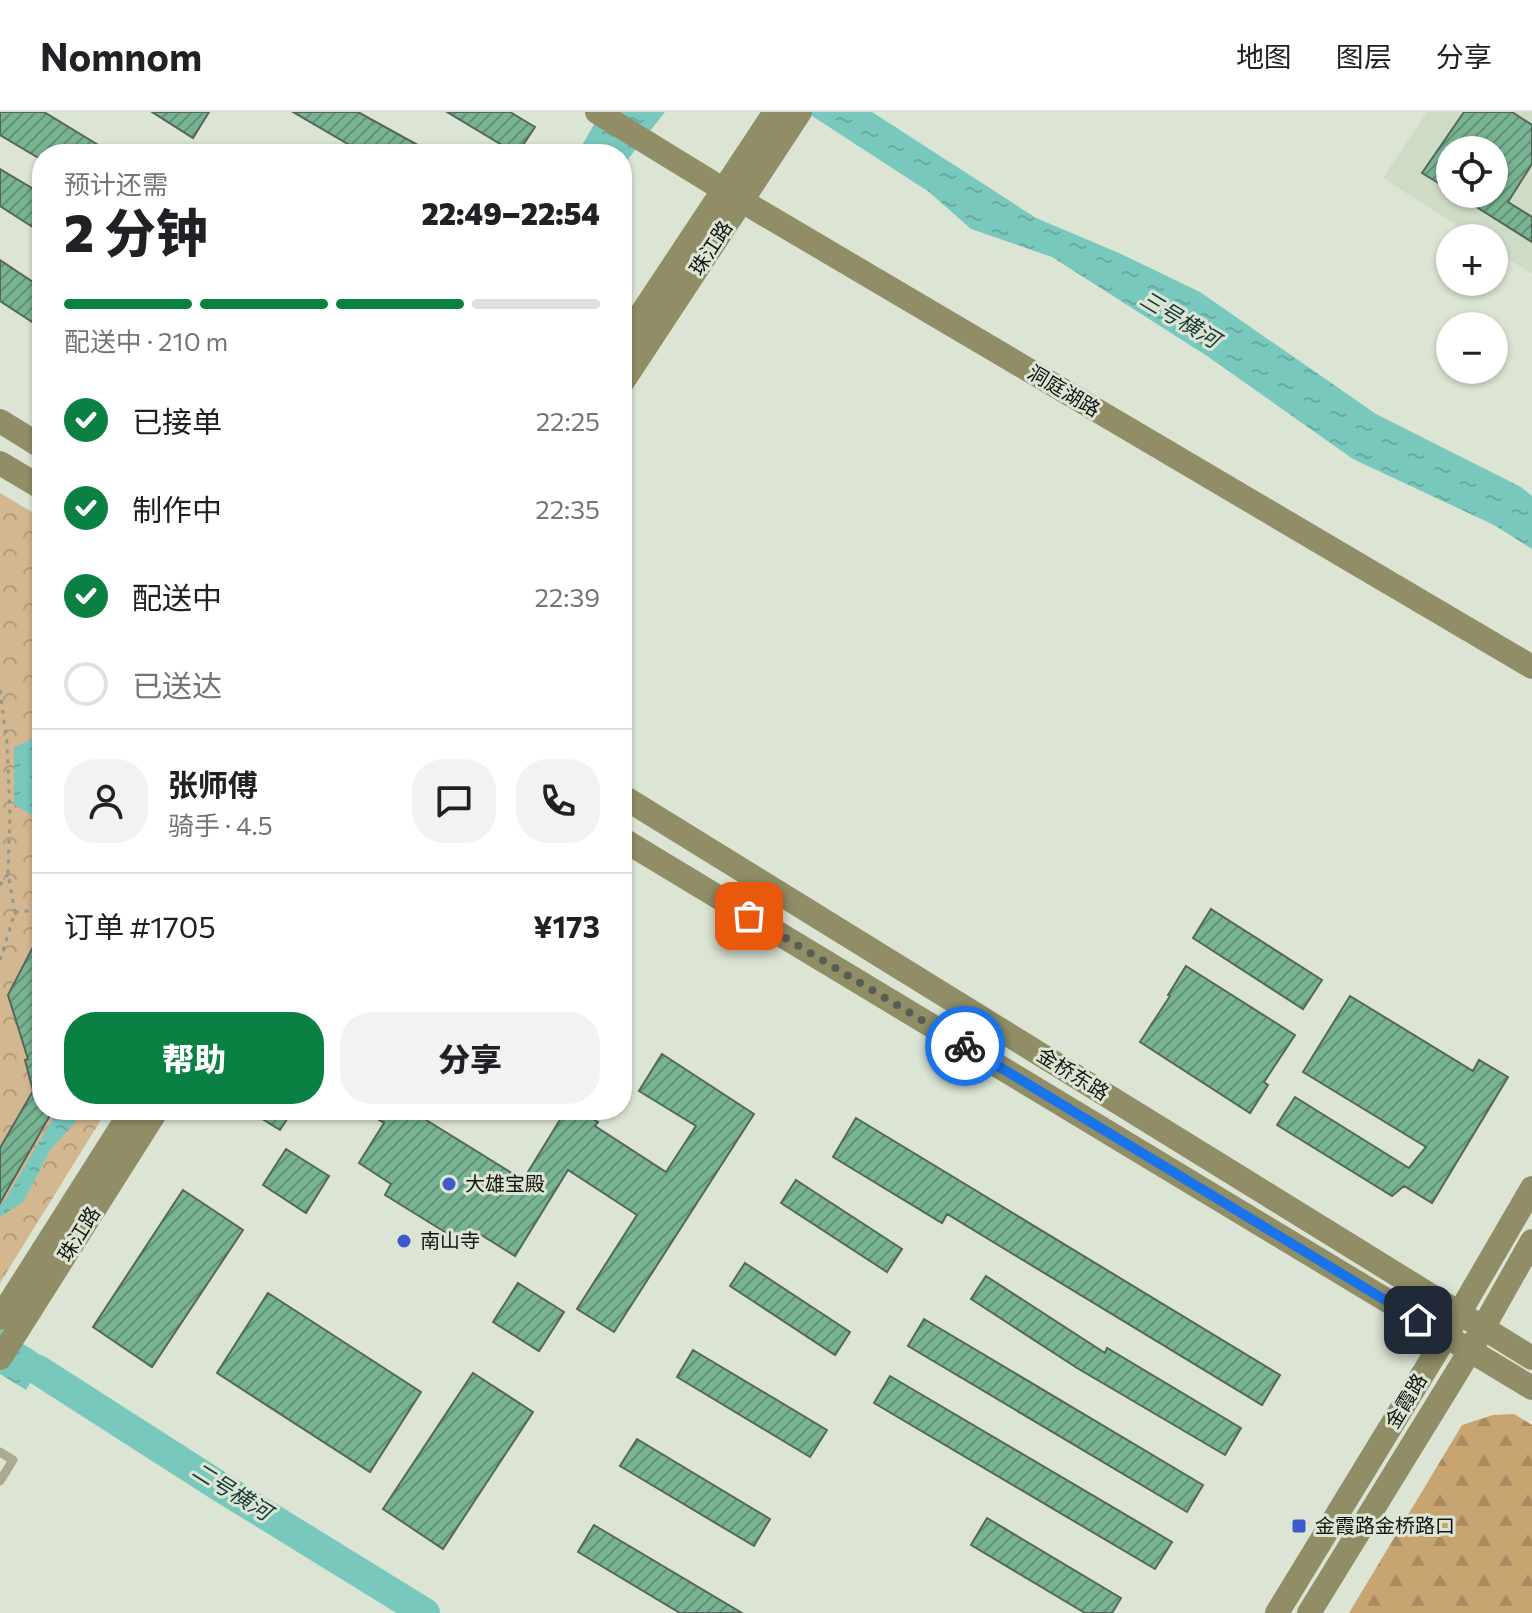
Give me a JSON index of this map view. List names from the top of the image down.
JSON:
{
  "streets": {
    "street": [
      "珠江路",
      "洞庭湖路",
      "金桥东路",
      "金霞路"
    ]
  },
  "crossings": [
    ["珠江路", "洞庭湖路"],
    ["金桥东路", "金霞路"]
  ],
  "water": ["三号横河", "二号横河"],
  "places": {
    "other": ["大雄宝殿", "南山寺"],
    "transit": ["金霞路金桥路口"]
  },
  "page": {
    "header": "Nomnom",
    "nav": ["地图", "图层", "分享"],
    "map_buttons": ["+", "−"],
    "heading": ["2 分钟", "预计还需", "22:49–22:54"],
    "panel": [
      "张师傅",
      "骑手 · 4.5",
      "订单 #1705",
      "¥173"
    ],
    "bar": "配送中 · 210 m",
    "list": [
      ["已接单", "22:25"],
      ["制作中", "22:35"],
      ["配送中", "22:39"],
      "已送达"
    ],
    "buttons": ["帮助", "分享"]
  }
}
